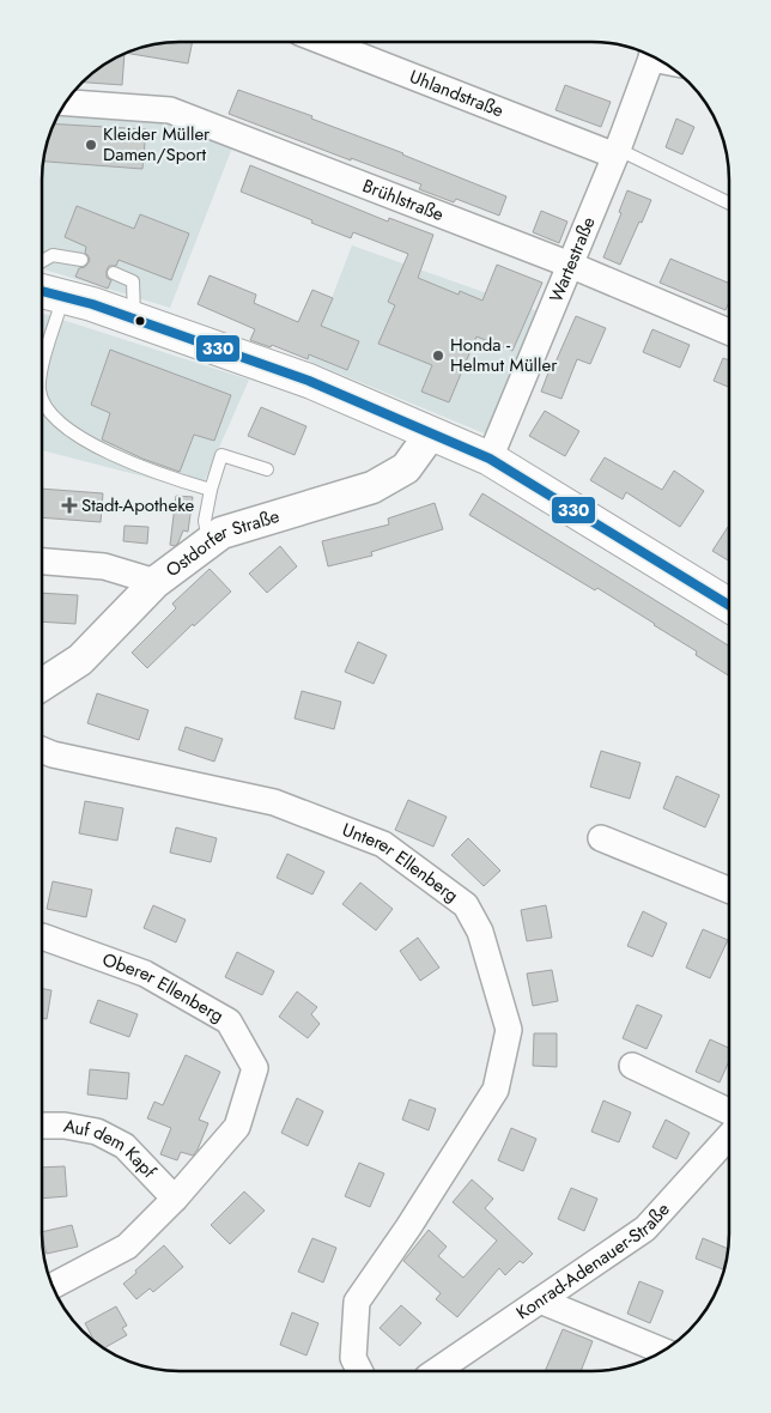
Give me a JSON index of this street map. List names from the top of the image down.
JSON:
{
  "streets": {
    "street": [
      "Uhlandstraße",
      "Brühlstraße",
      "Wartestraße",
      "Ostdorfer Straße",
      "Unterer Ellenberg",
      "Oberer Ellenberg",
      "Auf dem Kapf",
      "Konrad-Adenauer-Straße"
    ]
  },
  "crossings": [
    ["Uhlandstraße", "Wartestraße"],
    ["Brühlstraße", "Wartestraße"],
    ["Oberer Ellenberg", "Auf dem Kapf"]
  ],
  "places": {
    "other": ["Kleider Müller Damen/Sport", "Honda - Helmut Müller"],
    "health": ["Stadt-Apotheke"]
  },
  "lines": ["transit line 330"]
}
